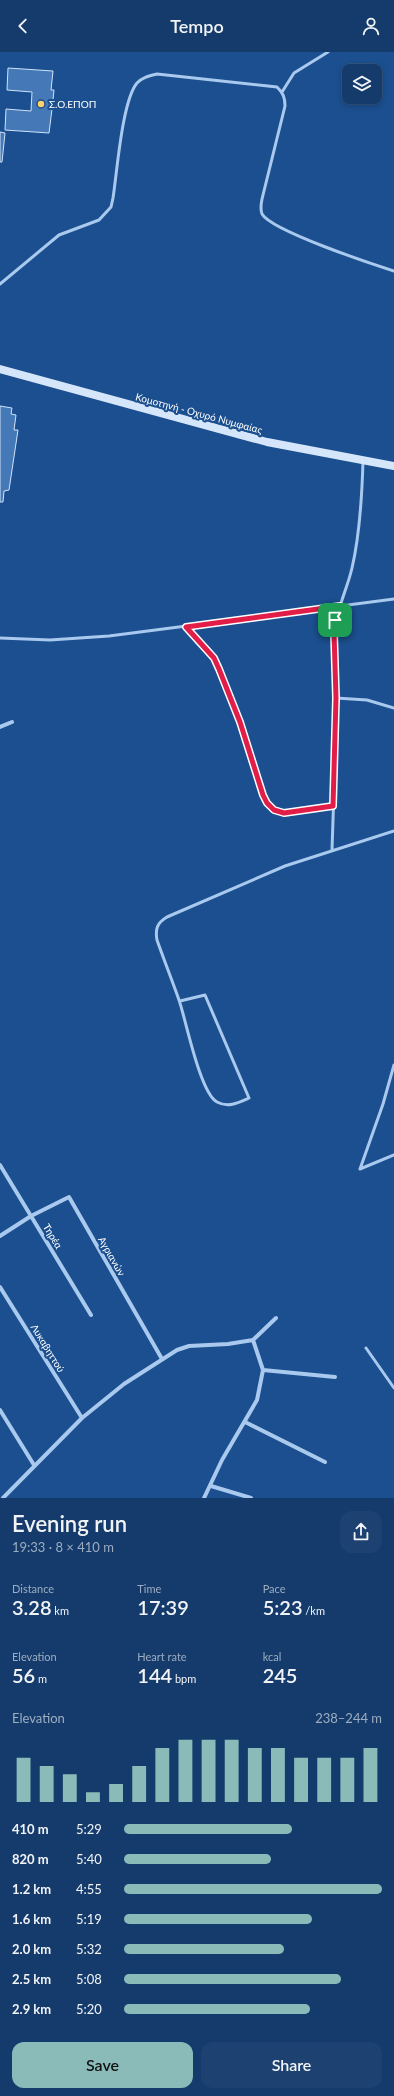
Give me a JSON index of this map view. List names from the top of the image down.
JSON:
{
  "streets": {
    "main road": ["Κομοτηνή - Οχυρό Νυμφαίας"],
    "street": ["Τηρέα", "Αγριανών", "Λυκαβηττού"]
  },
  "crossings": [
    ["Τηρέα", "Αγριανών"]
  ],
  "places": ["Σ.Ο.ΕΠΟΠ"],
  "page": {
    "header": "Tempo",
    "heading": ["Evening run", "19:33 · 8 × 410 m"],
    "stats": [
      ["Distance", "3.28 km"],
      ["Time", "17:39"],
      ["Pace", "5:23 /km"],
      ["Elevation", "56 m"],
      ["Heart rate", "144 bpm"],
      ["kcal", "245"]
    ],
    "chart": ["Elevation", "238–244 m"],
    "list": [
      {
        "name": "410 m",
        "note": "5:29"
      },
      {
        "name": "820 m",
        "note": "5:40"
      },
      {
        "name": "1.2 km",
        "note": "4:55"
      },
      {
        "name": "1.6 km",
        "note": "5:19"
      },
      {
        "name": "2.0 km",
        "note": "5:32"
      },
      {
        "name": "2.5 km",
        "note": "5:08"
      },
      {
        "name": "2.9 km",
        "note": "5:20"
      }
    ],
    "buttons": ["Save", "Share"]
  }
}
